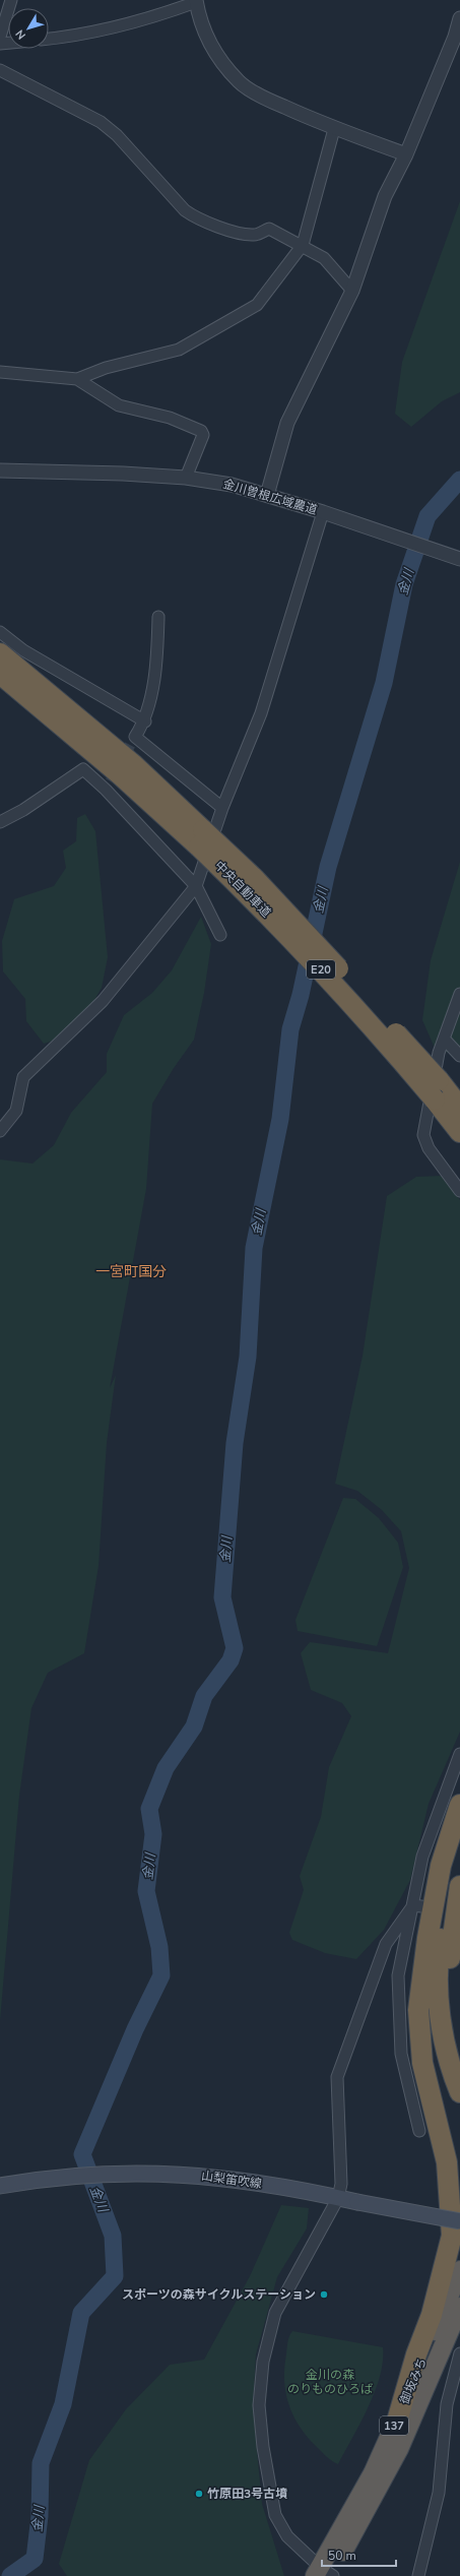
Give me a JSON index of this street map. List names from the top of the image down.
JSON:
{
  "streets": {
    "highway": [
      "中央自動車道",
      "E20",
      "御坂みち",
      "137"
    ],
    "main road": ["山梨笛吹線"],
    "street": ["金川曽根広域農道"]
  },
  "districts": ["一宮町国分"],
  "water": ["金川"],
  "parks": ["金川の森 のりものひろば"],
  "places": ["スポーツの森サイクルステーション", "竹原田3号古墳"],
  "scale_bar": "50 m",
  "north": "bottom left"
}
